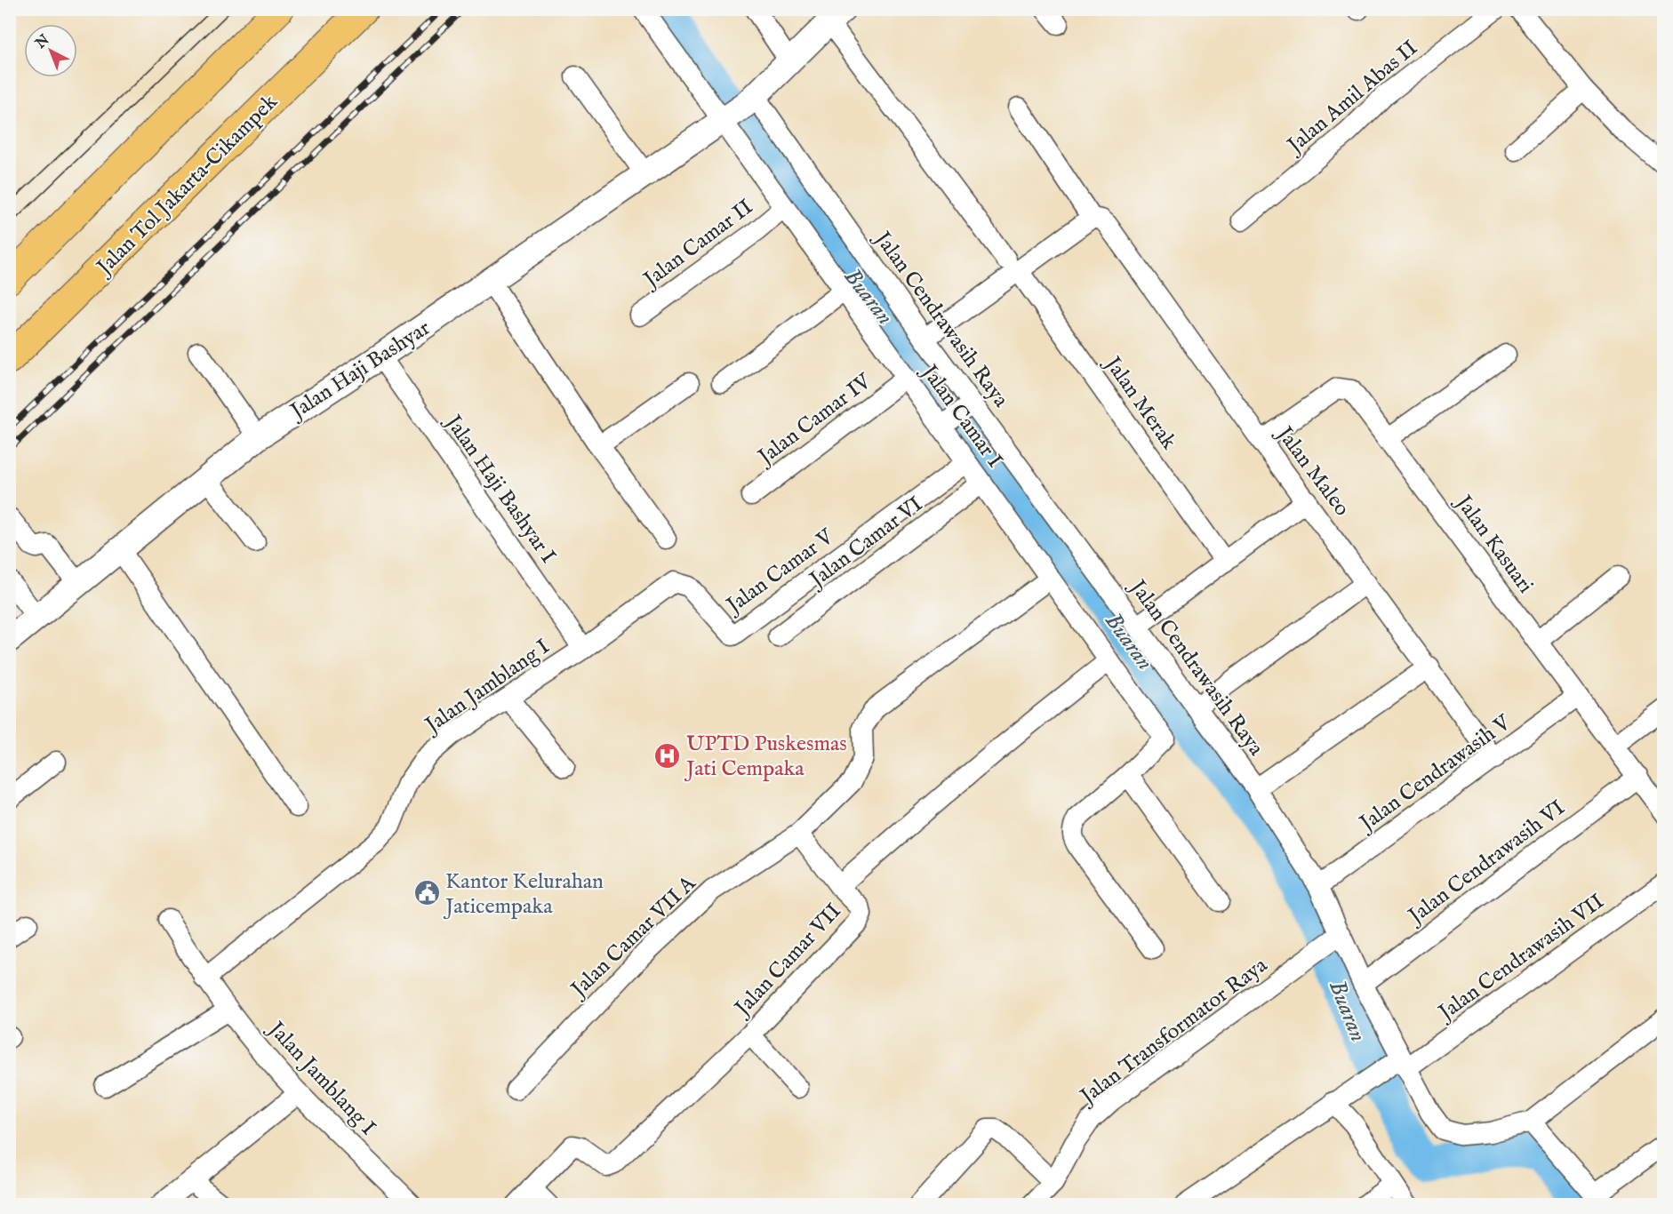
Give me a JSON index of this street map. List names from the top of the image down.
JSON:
{
  "streets": {
    "highway": ["Jalan Tol Jakarta–Cikampek"],
    "street": [
      "Jalan Amil Abas II",
      "Jalan Camar II",
      "Jalan Cendrawasih Raya",
      "Jalan Haji Bashyar",
      "Jalan Merak",
      "Jalan Camar I",
      "Jalan Camar IV",
      "Jalan Maleo",
      "Jalan Haji Bashyar I",
      "Jalan Camar VI",
      "Jalan Kasuari",
      "Jalan Camar V",
      "Jalan Jamblang I",
      "Jalan Cendrawasih V",
      "Jalan Cendrawasih VI",
      "Jalan Camar VII A",
      "Jalan Cendrawasih VII",
      "Jalan Camar VII",
      "Jalan Transformator Raya"
    ]
  },
  "crossings": [
    ["Jalan Camar II", "Jalan Camar I"],
    ["Jalan Cendrawasih Raya", "Jalan Haji Bashyar"],
    ["Jalan Cendrawasih Raya", "Jalan Camar I"],
    ["Jalan Cendrawasih Raya", "Jalan Cendrawasih V"],
    ["Jalan Cendrawasih Raya", "Jalan Cendrawasih VI"],
    ["Jalan Cendrawasih Raya", "Jalan Cendrawasih VII"],
    ["Jalan Cendrawasih Raya", "Jalan Transformator Raya"],
    ["Jalan Haji Bashyar", "Jalan Merak"],
    ["Jalan Haji Bashyar", "Jalan Camar I"],
    ["Jalan Haji Bashyar", "Jalan Haji Bashyar I"],
    ["Jalan Camar I", "Jalan Camar IV"],
    ["Jalan Camar I", "Jalan Camar VI"],
    ["Jalan Camar I", "Jalan Camar V"],
    ["Jalan Maleo", "Jalan Kasuari"],
    ["Jalan Maleo", "Jalan Cendrawasih V"],
    ["Jalan Haji Bashyar I", "Jalan Jamblang I"],
    ["Jalan Kasuari", "Jalan Cendrawasih V"],
    ["Jalan Kasuari", "Jalan Cendrawasih VI"],
    ["Jalan Camar V", "Jalan Jamblang I"],
    ["Jalan Camar VII A", "Jalan Camar VII"]
  ],
  "water": ["Buaran"],
  "places": {
    "hospital": ["UPTD Puskesmas Jati Cempaka"],
    "public building": ["Kantor Kelurahan Jaticempaka"]
  },
  "north": "top left"
}
